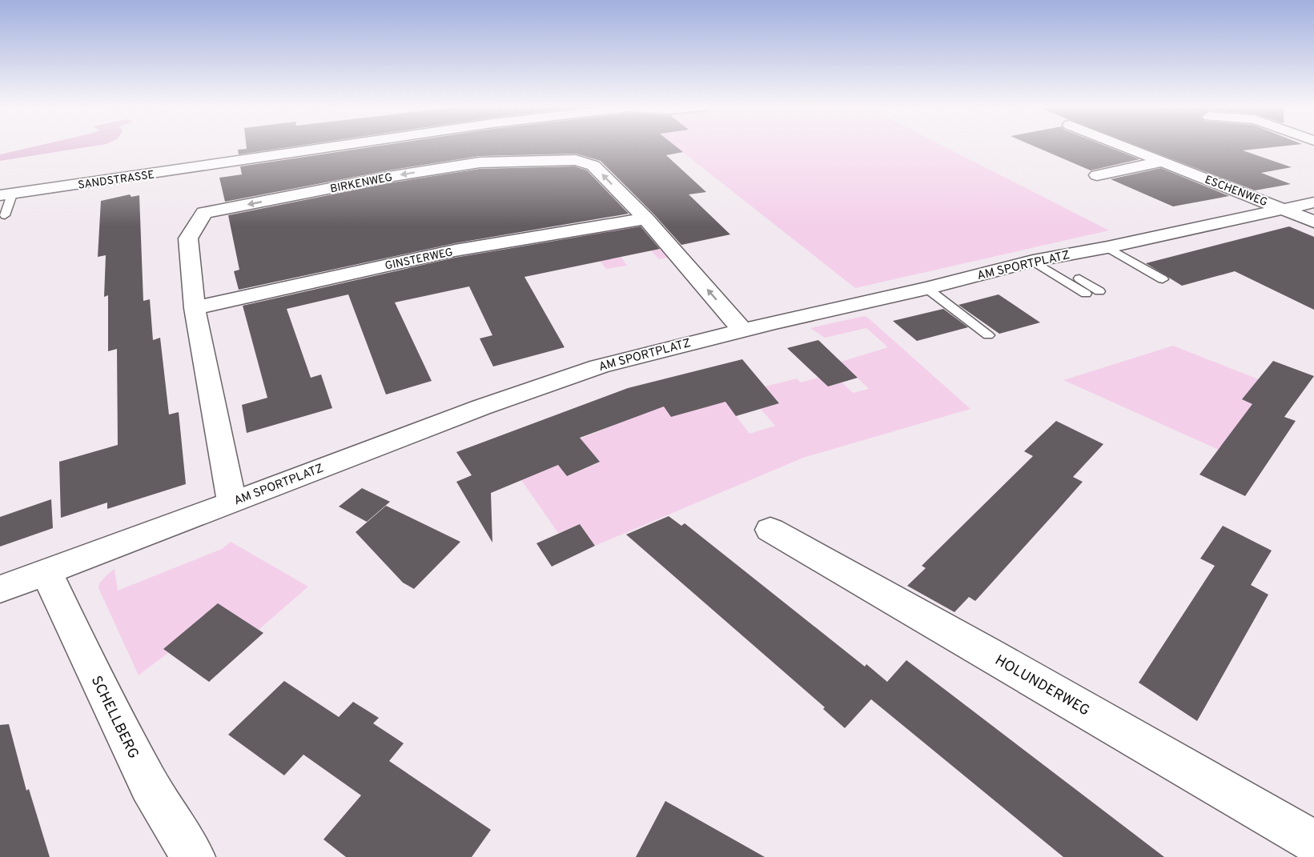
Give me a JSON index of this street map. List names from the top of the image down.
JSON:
{
  "streets": {
    "street": [
      "SANDSTRASSE",
      "BIRKENWEG",
      "ESCHENWEG",
      "GINSTERWEG",
      "AM SPORTPLATZ",
      "HOLUNDERWEG",
      "SCHELLBERG"
    ]
  },
  "crossings": [
    ["BIRKENWEG", "GINSTERWEG"],
    ["BIRKENWEG", "AM SPORTPLATZ"],
    ["ESCHENWEG", "AM SPORTPLATZ"],
    ["AM SPORTPLATZ", "SCHELLBERG"]
  ]
}
